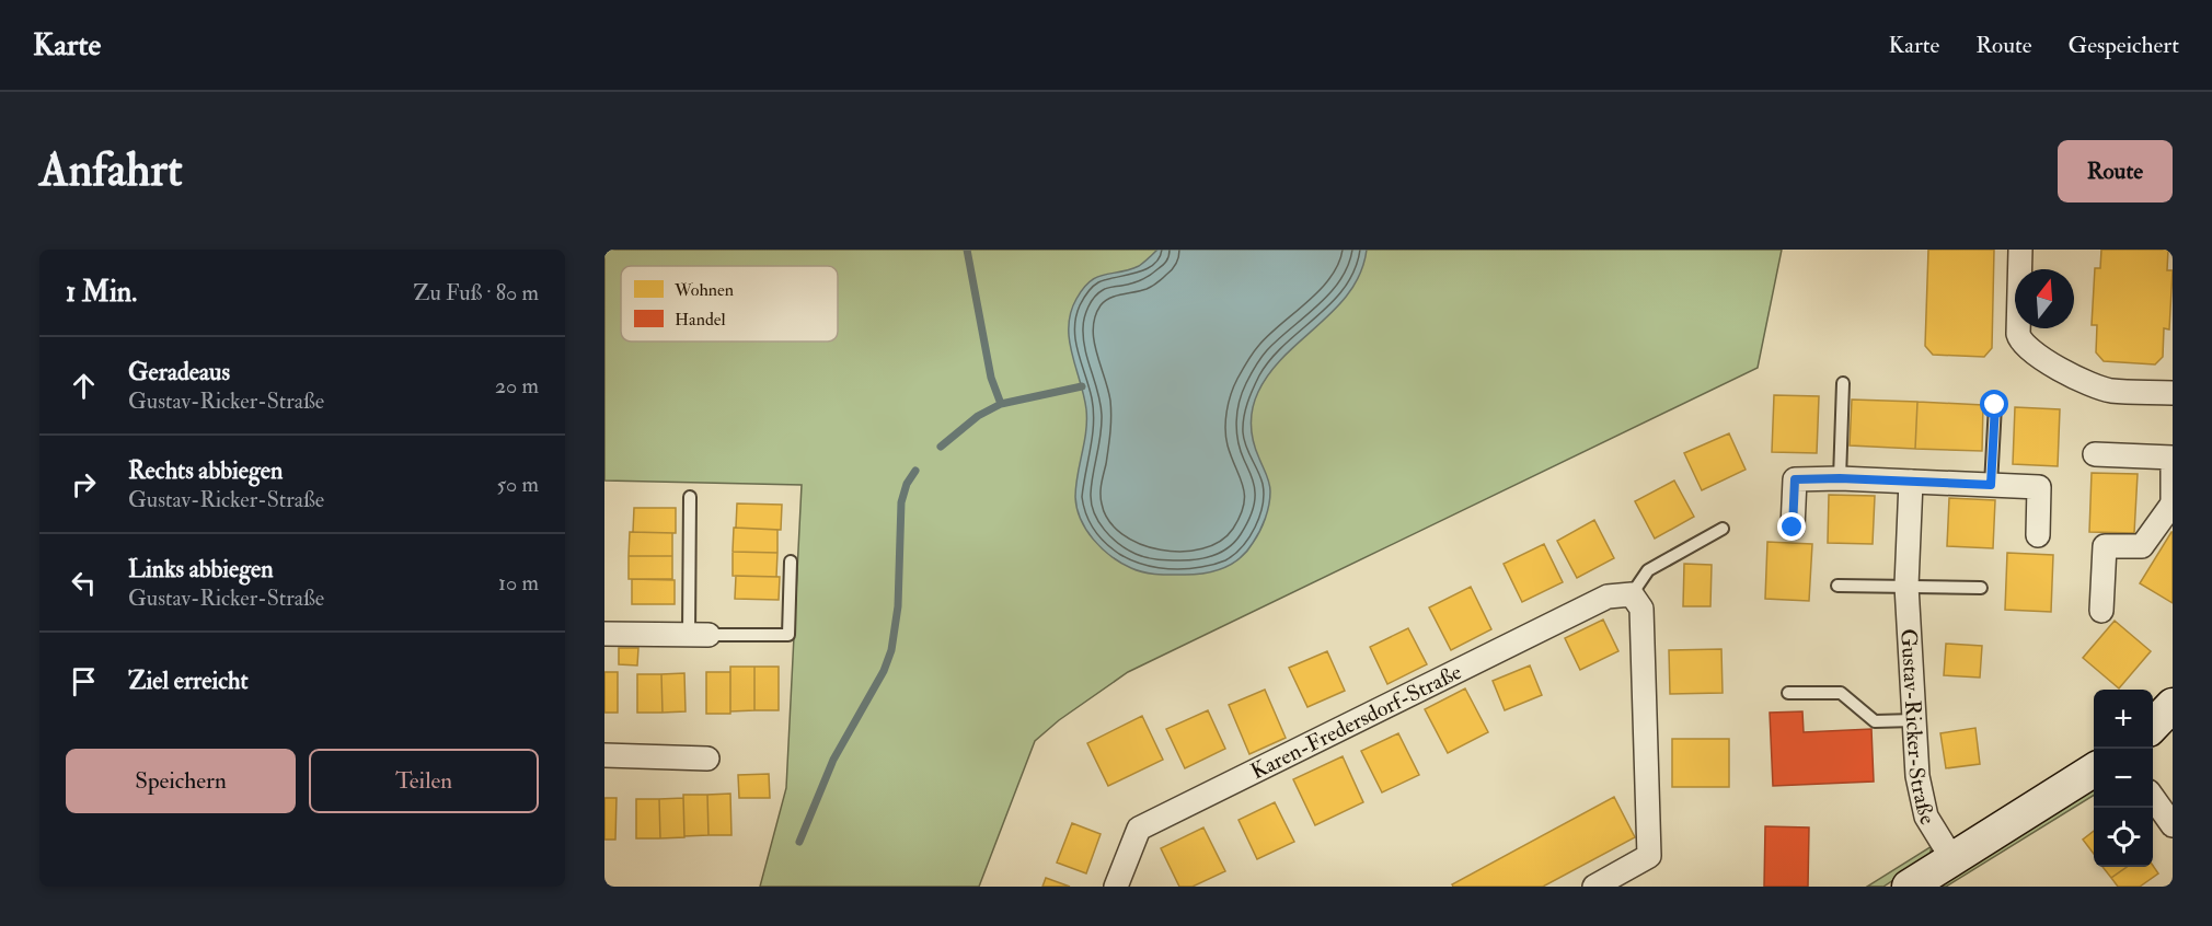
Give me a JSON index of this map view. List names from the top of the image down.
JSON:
{
  "streets": {
    "street": ["Karen-Fredersdorf-Straße", "Gustav-Ricker-Straße"]
  },
  "legend": ["Wohnen", "Handel"],
  "north": "top",
  "page": {
    "header": "Karte",
    "nav": ["Karte", "Route", "Gespeichert"],
    "buttons": [
      "Route",
      ["Speichern", "Teilen"]
    ],
    "title": "Anfahrt",
    "heading": ["1 Min.", "Zu Fuß · 80 m"],
    "list": [
      ["Geradeaus", "Gustav-Ricker-Straße", "20 m"],
      ["Rechts abbiegen", "Gustav-Ricker-Straße", "50 m"],
      ["Links abbiegen", "Gustav-Ricker-Straße", "10 m"],
      "Ziel erreicht"
    ],
    "map_buttons": ["+", "−"]
  }
}
